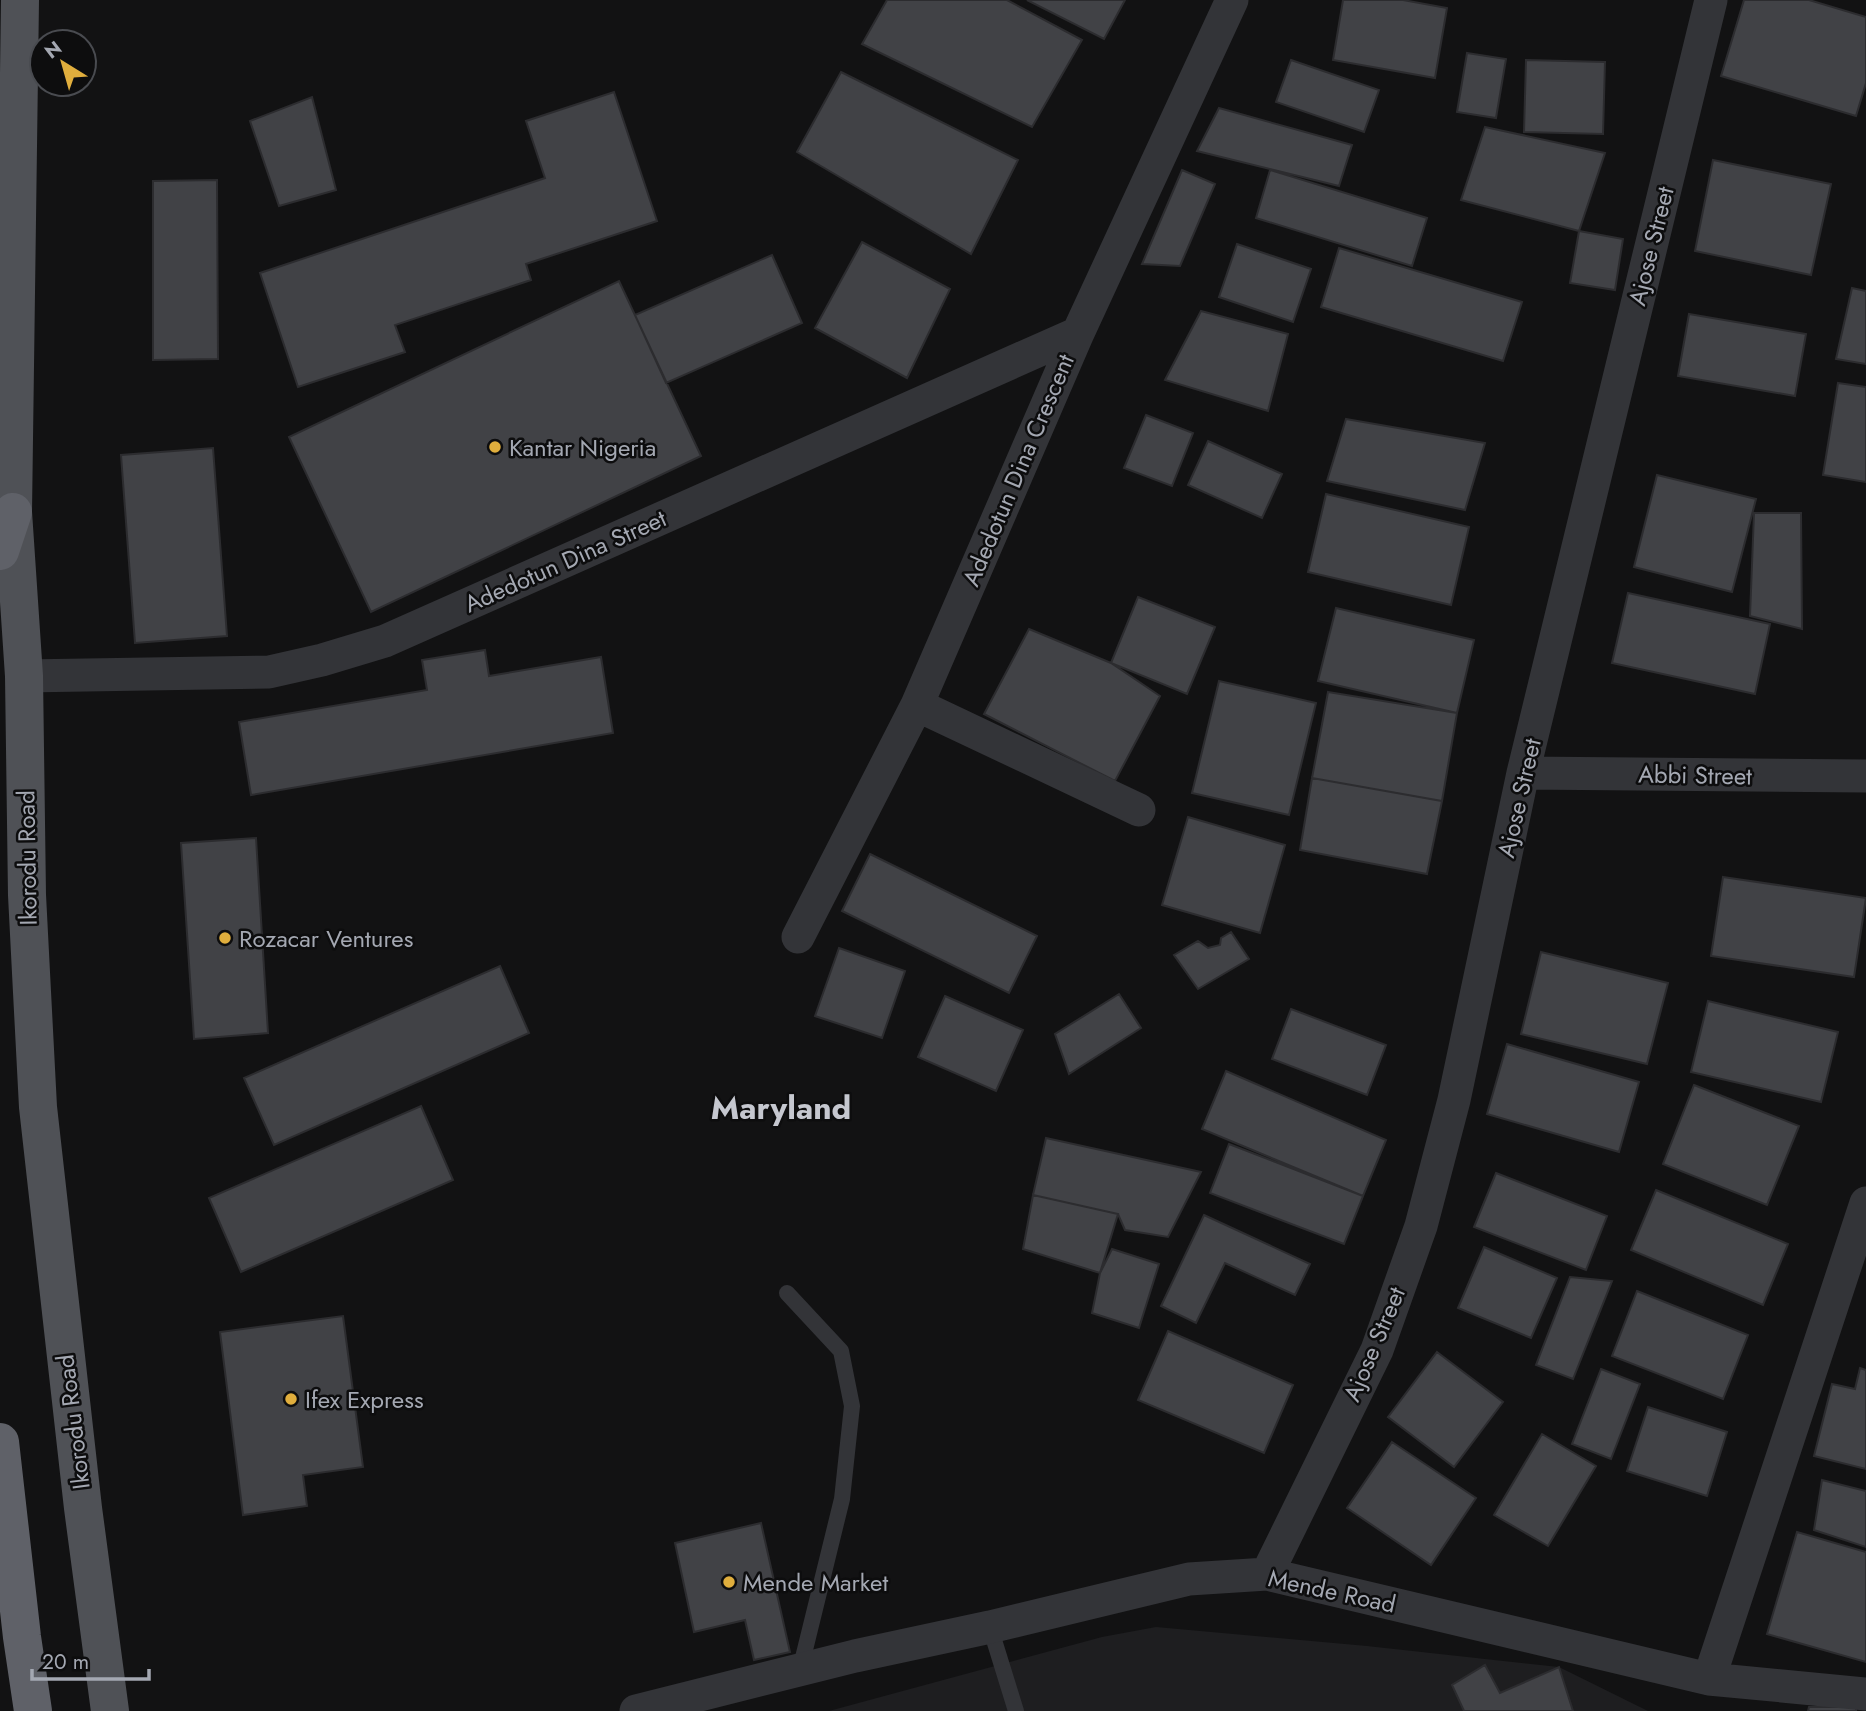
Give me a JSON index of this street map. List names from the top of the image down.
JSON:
{
  "streets": {
    "main road": ["Ikorodu Road"],
    "street": [
      "Ajose Street",
      "Adedotun Dina Crescent",
      "Adedotun Dina Street",
      "Abbi Street",
      "Mende Road"
    ]
  },
  "crossings": [
    ["Ajose Street", "Abbi Street"],
    ["Ajose Street", "Mende Road"],
    ["Adedotun Dina Crescent", "Adedotun Dina Street"],
    ["Adedotun Dina Street", "Ikorodu Road"]
  ],
  "districts": ["Maryland"],
  "places": [
    "Kantar Nigeria",
    "Rozacar Ventures",
    "Ifex Express",
    "Mende Market"
  ],
  "scale_bar": "20 m",
  "north": "top left"
}
